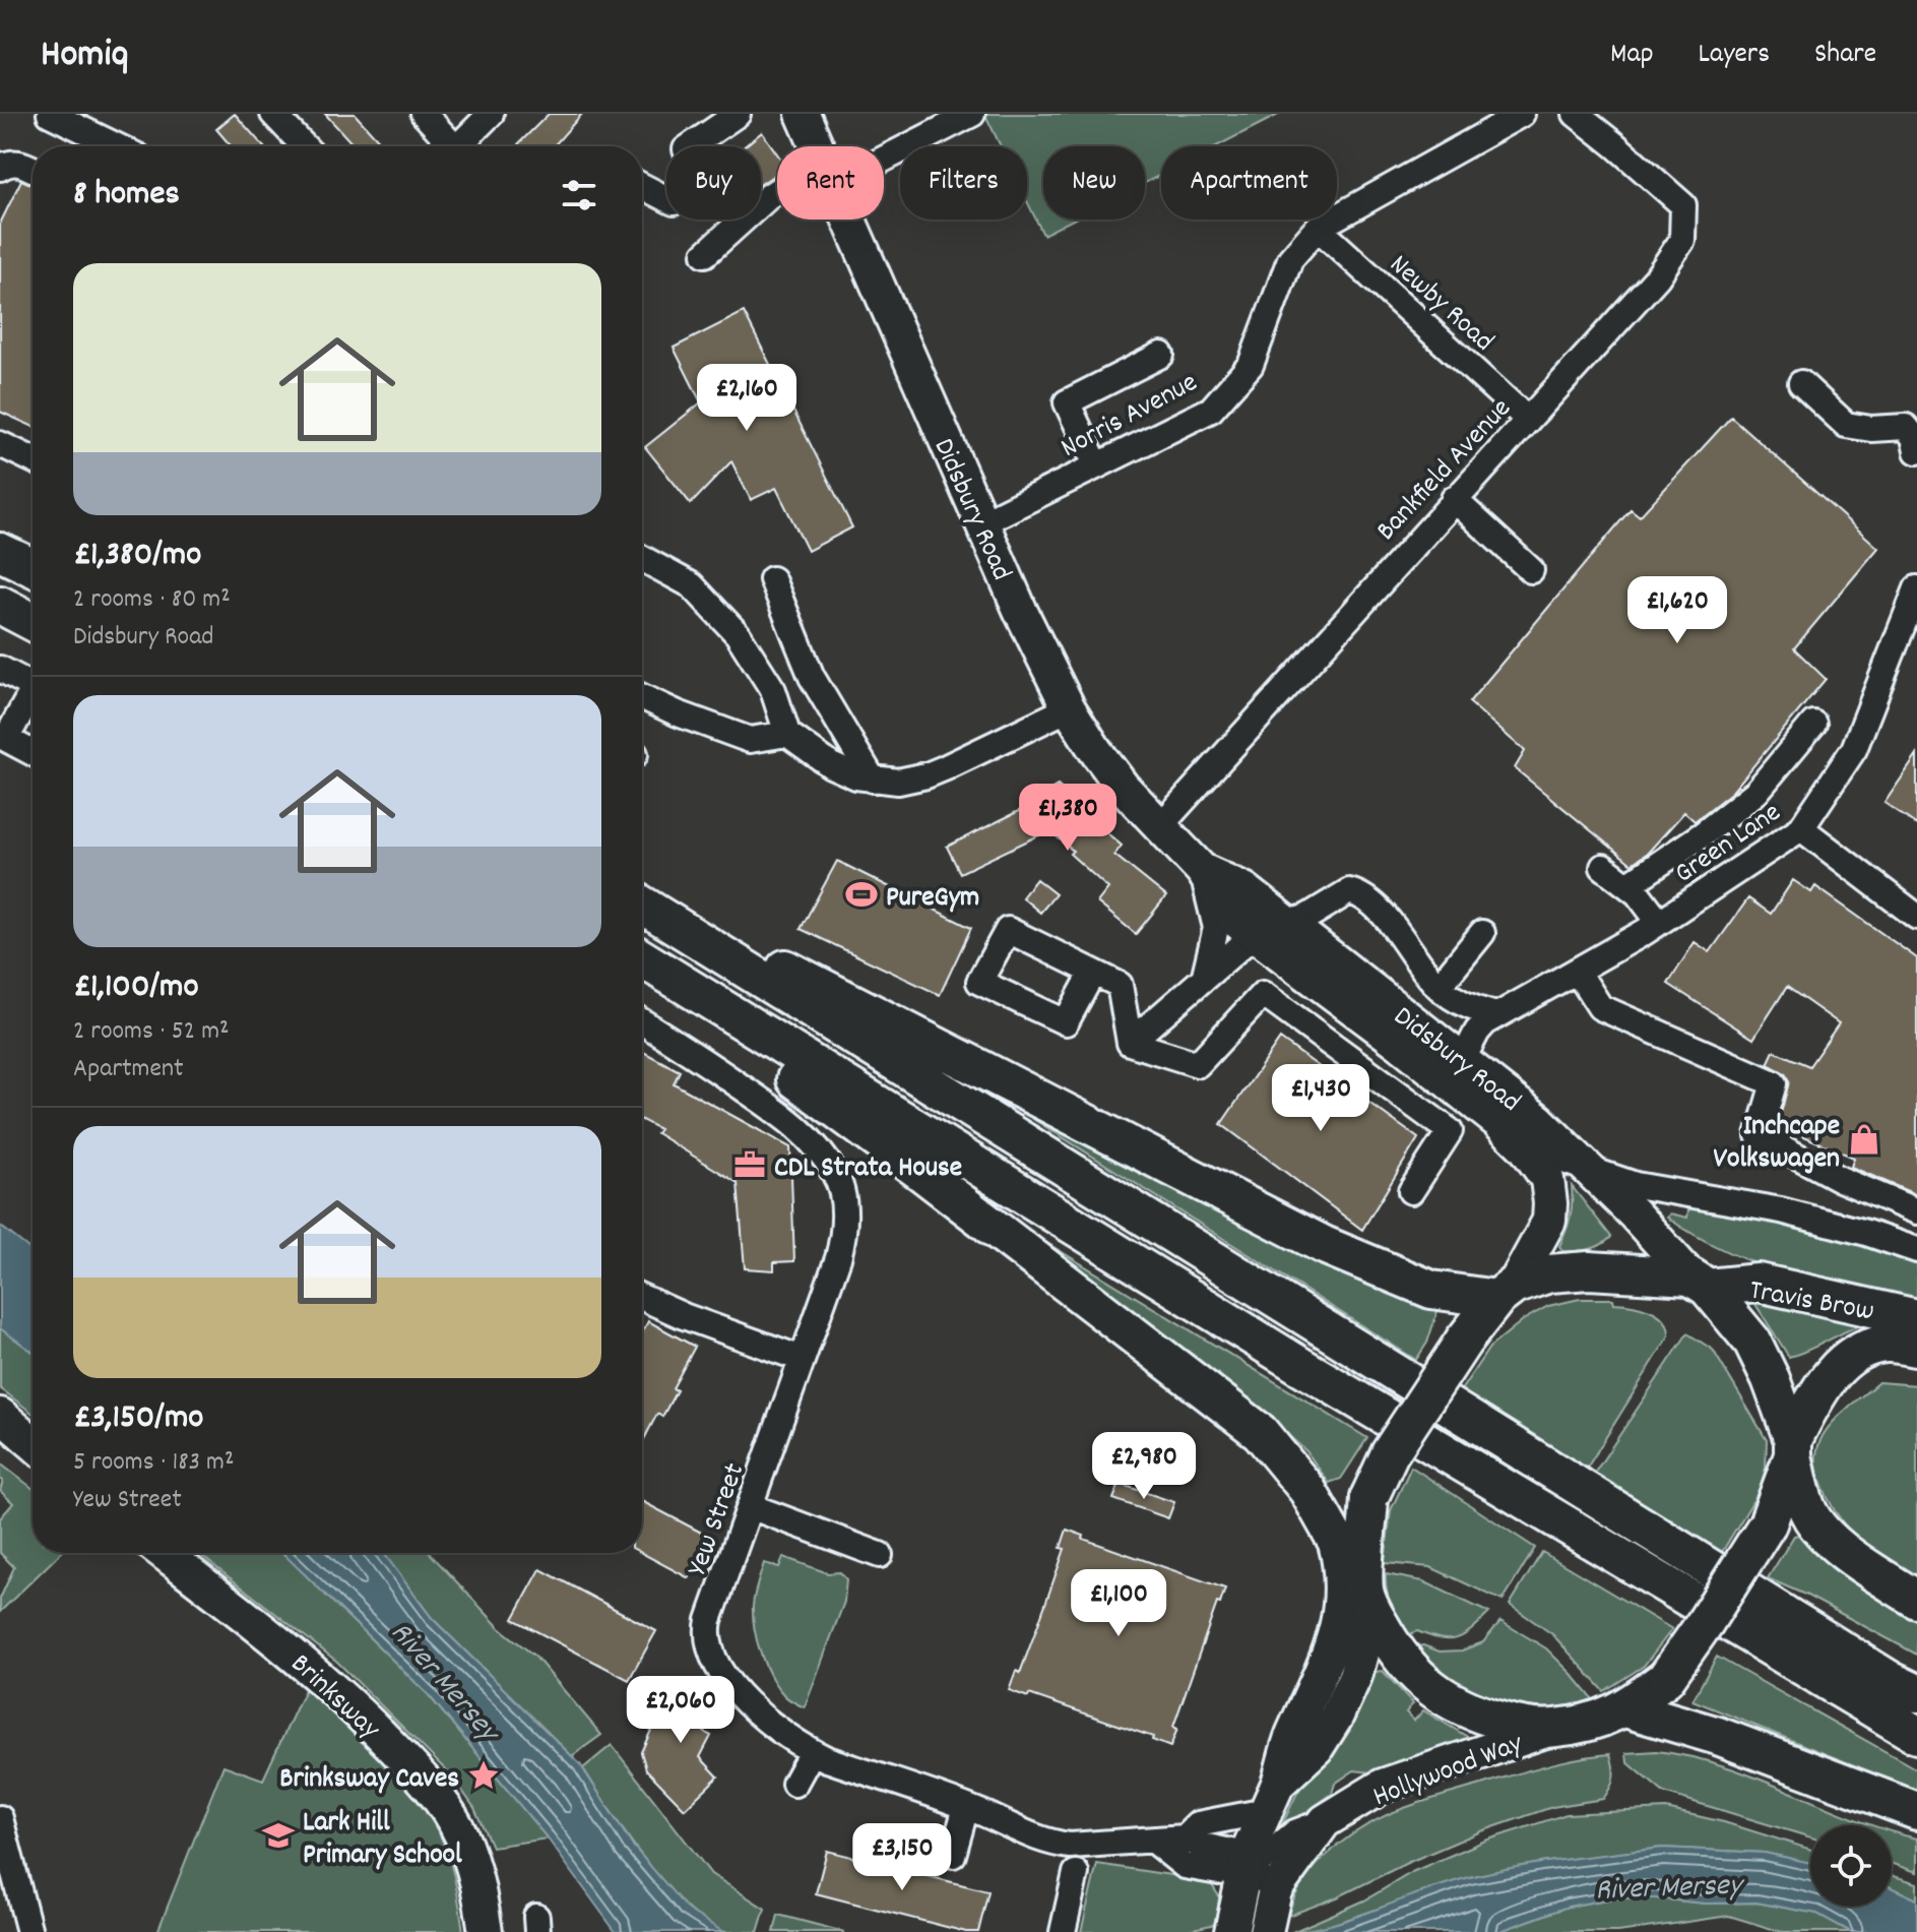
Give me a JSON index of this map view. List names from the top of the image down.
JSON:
{
  "streets": {
    "highway": ["Travis Brow"],
    "main road": ["Didsbury Road", "Brinksway", "Hollywood Way"],
    "street": [
      "Newby Road",
      "Norris Avenue",
      "Bankfield Avenue",
      "Green Lane",
      "Yew Street"
    ]
  },
  "crossings": [
    ["Newby Road", "Norris Avenue"],
    ["Newby Road", "Bankfield Avenue"],
    ["Norris Avenue", "Didsbury Road"],
    ["Bankfield Avenue", "Didsbury Road"],
    ["Didsbury Road", "Green Lane"],
    ["Didsbury Road", "Travis Brow"],
    ["Travis Brow", "Hollywood Way"],
    ["Yew Street", "Hollywood Way"]
  ],
  "water": ["River Mersey"],
  "places": {
    "sports": ["PureGym"],
    "shop": ["Inchcape Volkswagen"],
    "office": ["CDL Strata House"],
    "place": ["Brinksway Caves"],
    "school or university": ["Lark Hill Primary School"]
  },
  "page": {
    "header": "Homiq",
    "nav": ["Map", "Layers", "Share"],
    "chip": [
      "Buy",
      "Rent",
      "Filters",
      "New",
      "Apartment"
    ],
    "heading": "8 homes",
    "list": [
      {
        "name": "£1,380/mo",
        "note": "2 rooms · 80 m² · Didsbury Road"
      },
      {
        "name": "£1,100/mo",
        "note": "2 rooms · 52 m² · Apartment"
      },
      {
        "name": "£3,150/mo",
        "note": "5 rooms · 183 m² · Yew Street"
      }
    ],
    "price": [
      "£2,160",
      "£1,620",
      "£1,380",
      "£1,430",
      "£2,980",
      "£1,100",
      "£2,060",
      "£3,150"
    ]
  }
}
